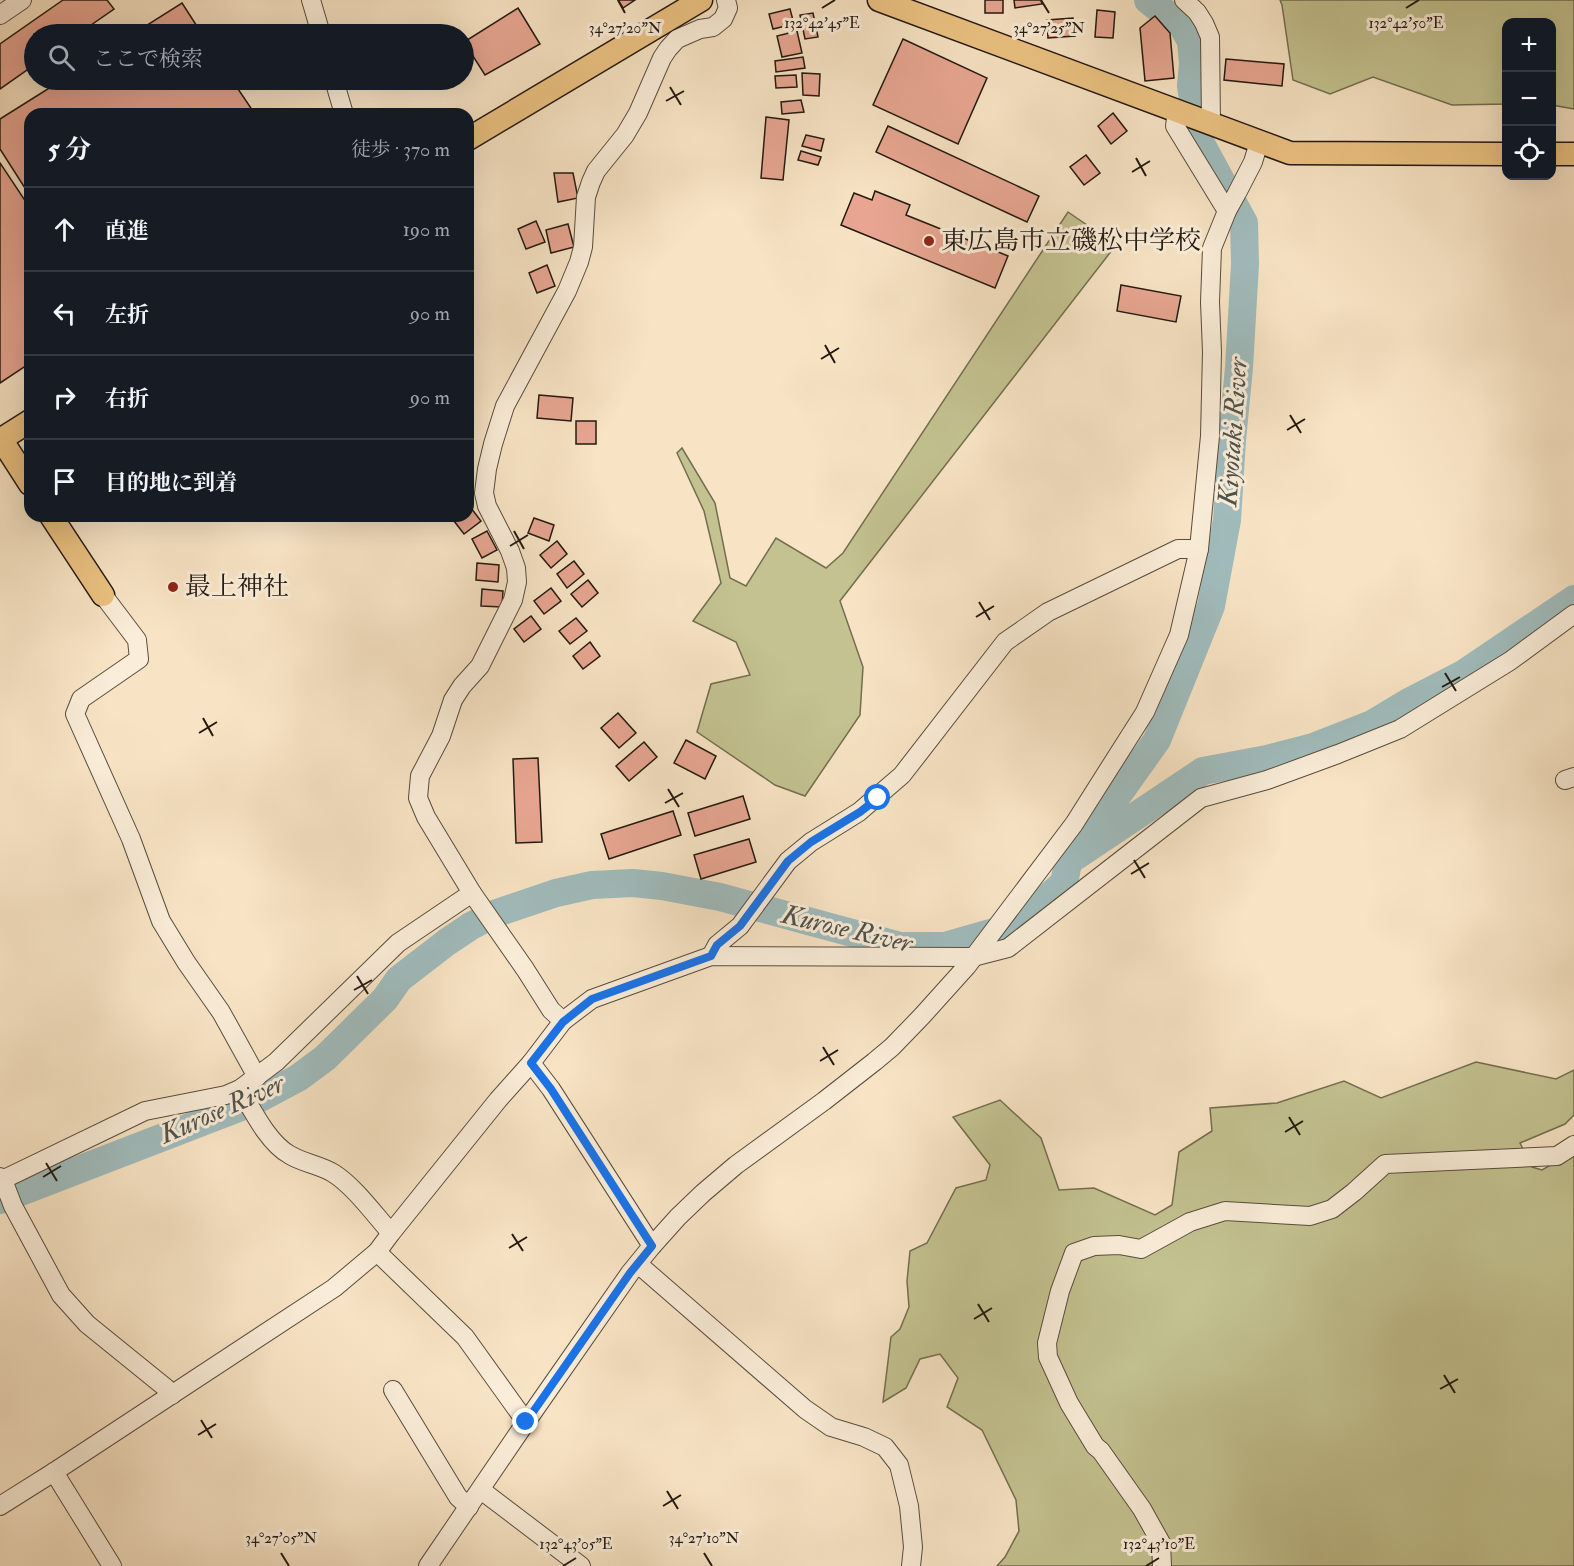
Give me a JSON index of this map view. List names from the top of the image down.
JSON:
{
  "water": ["Kiyotaki River", "Kurose River"],
  "places": ["東広島市立磯松中学校", "最上神社"],
  "page": {
    "map_buttons": ["+", "−"],
    "search": "ここで検索",
    "heading": ["5 分", "徒歩 · 370 m"],
    "list": [
      ["直進", "190 m"],
      ["左折", "90 m"],
      ["右折", "90 m"],
      "目的地に到着"
    ]
  },
  "coordinates": [
    "132°42'45\"E",
    "132°42'50\"E",
    "34°27'20\"N",
    "34°27'25\"N",
    "34°27'05\"N",
    "34°27'10\"N",
    "132°43'05\"E",
    "132°43'10\"E"
  ]
}
